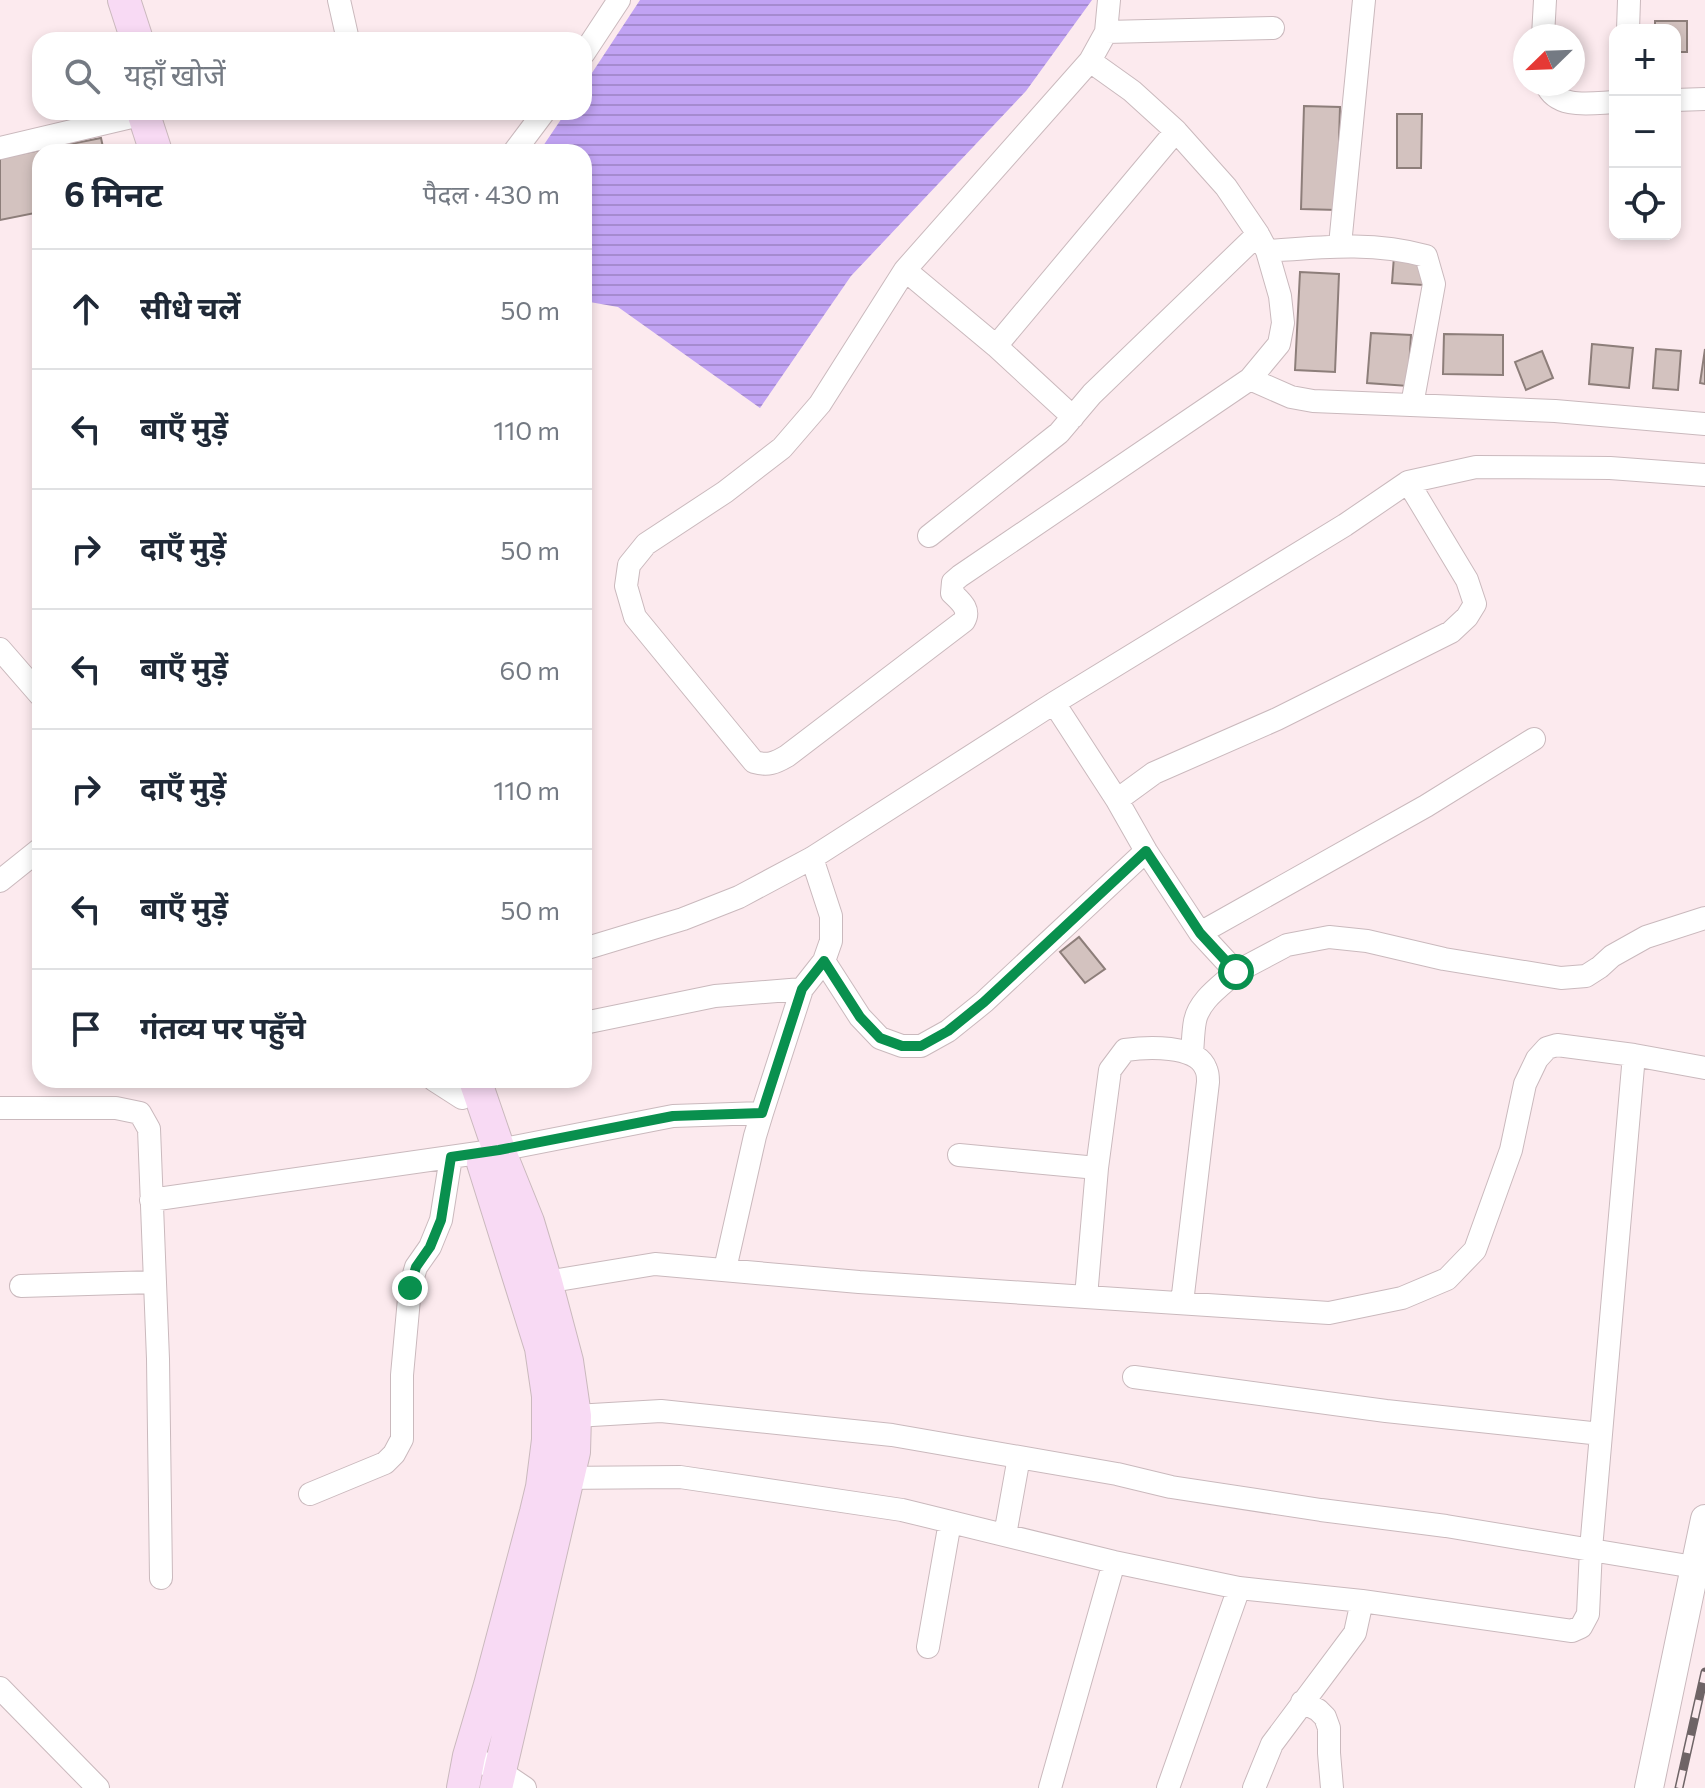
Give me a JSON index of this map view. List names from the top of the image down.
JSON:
{
  "north": "bottom left",
  "page": {
    "map_buttons": ["+", "−"],
    "search": "यहाँ खोजें",
    "heading": ["6 मिनट", "पैदल · 430 m"],
    "list": [
      ["सीधे चलें", "50 m"],
      ["बाएँ मुड़ें", "110 m"],
      ["दाएँ मुड़ें", "50 m"],
      ["बाएँ मुड़ें", "60 m"],
      ["दाएँ मुड़ें", "110 m"],
      ["बाएँ मुड़ें", "50 m"],
      "गंतव्य पर पहुँचे"
    ]
  }
}
